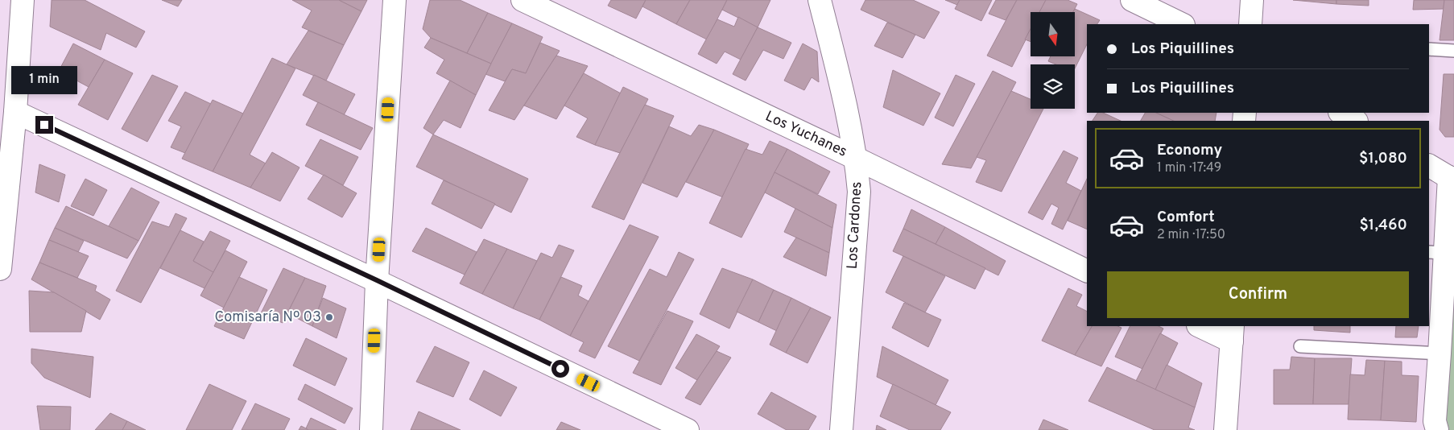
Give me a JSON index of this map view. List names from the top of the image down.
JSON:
{
  "streets": {
    "street": ["Los Yuchanes", "Los Cardones"]
  },
  "crossings": [
    ["Los Yuchanes", "Los Cardones"]
  ],
  "places": ["Comisaría Nº 03"],
  "north": "bottom",
  "page": {
    "banner": ["Los Piquillines", "Los Piquillines"],
    "bubble": "1 min",
    "list": [
      {
        "name": "Economy",
        "note": "1 min · 17:49",
        "value": "$1,080"
      },
      {
        "name": "Comfort",
        "note": "2 min · 17:50",
        "value": "$1,460"
      }
    ],
    "buttons": "Confirm"
  }
}
